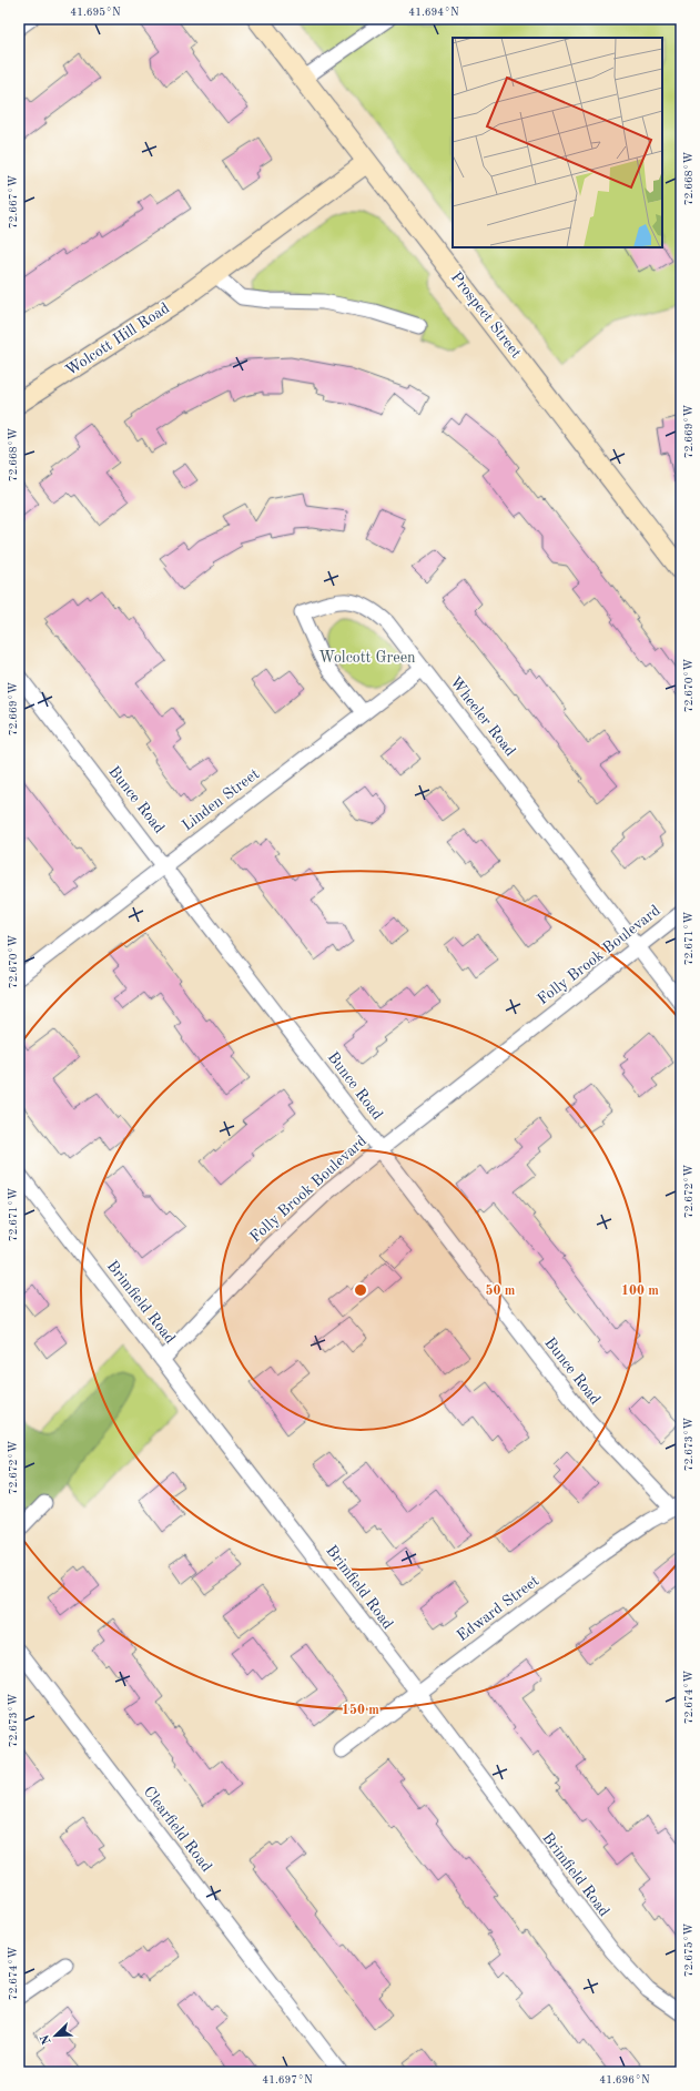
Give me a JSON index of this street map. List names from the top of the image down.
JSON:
{
  "streets": {
    "main road": ["Prospect Street", "Wolcott Hill Road"],
    "street": [
      "Wheeler Road",
      "Bunce Road",
      "Linden Street",
      "Folly Brook Boulevard",
      "Brimfield Road",
      "Edward Street",
      "Clearfield Road"
    ]
  },
  "crossings": [
    ["Prospect Street", "Wolcott Hill Road"],
    ["Wheeler Road", "Linden Street"],
    ["Wheeler Road", "Folly Brook Boulevard"],
    ["Bunce Road", "Linden Street"],
    ["Bunce Road", "Folly Brook Boulevard"],
    ["Bunce Road", "Edward Street"],
    ["Folly Brook Boulevard", "Brimfield Road"],
    ["Brimfield Road", "Edward Street"]
  ],
  "parks": ["Wolcott Green"],
  "north": "bottom left",
  "coordinates": [
    "41.695°N",
    "41.694°N",
    "72.668°W",
    "72.667°W",
    "72.669°W",
    "72.670°W",
    "72.671°W",
    "72.672°W",
    "72.673°W",
    "72.674°W",
    "72.675°W",
    "41.697°N",
    "41.696°N"
  ],
  "rings": ["50 m", "100 m", "150 m"]
}
